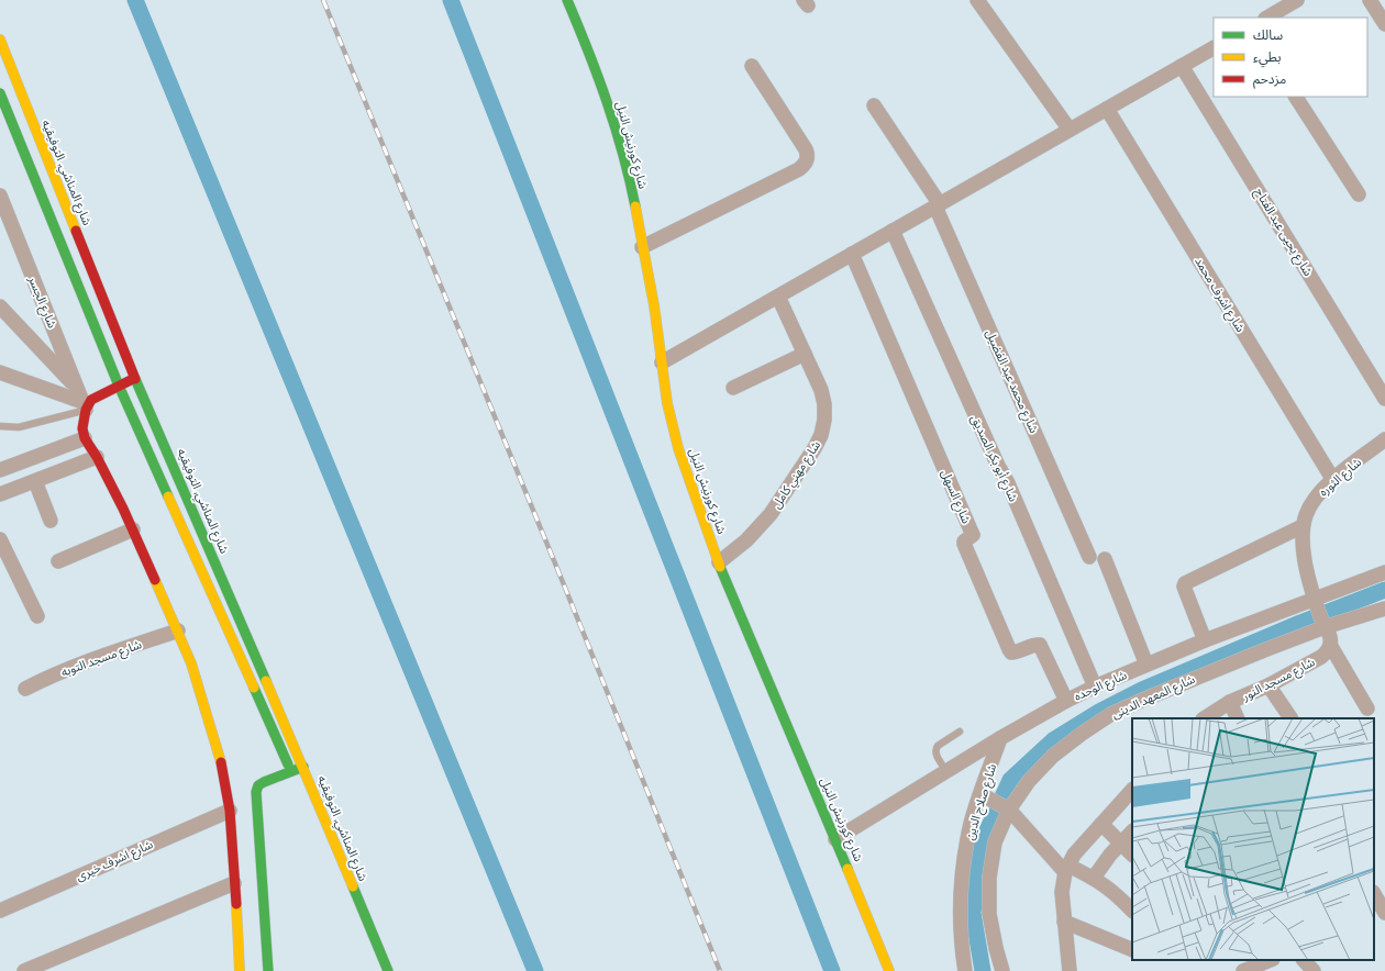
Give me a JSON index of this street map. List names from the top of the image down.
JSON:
{
  "streets": {
    "main road": ["شارع كورنيش النيل", "شارع المناشي, التوفيقيه"],
    "street": [
      "شارع يحيى عبد الفتاح",
      "شارع اشرف محمد",
      "شارع الجسر",
      "شارع محمد عبد الفضيل",
      "شارع أبو بكر الصديق",
      "شارع مهني كامل",
      "شارع الثوره",
      "شارع السهل",
      "شارع مسجد التوبه",
      "شارع مسجد النور",
      "شارع الوحده",
      "شارع المعهد الدينى",
      "شارع صلاح الدين",
      "شارع اشرف خيرى"
    ]
  },
  "crossings": [
    ["شارع كورنيش النيل", "شارع مهني كامل"],
    ["شارع كورنيش النيل", "شارع الوحده"],
    ["شارع اشرف محمد", "شارع الثوره"],
    ["شارع أبو بكر الصديق", "شارع الوحده"],
    ["شارع الثوره", "شارع الوحده"],
    ["شارع السهل", "شارع الوحده"],
    ["شارع الوحده", "شارع صلاح الدين"]
  ],
  "legend": ["سالك", "بطيء", "مزدحم"]
}
